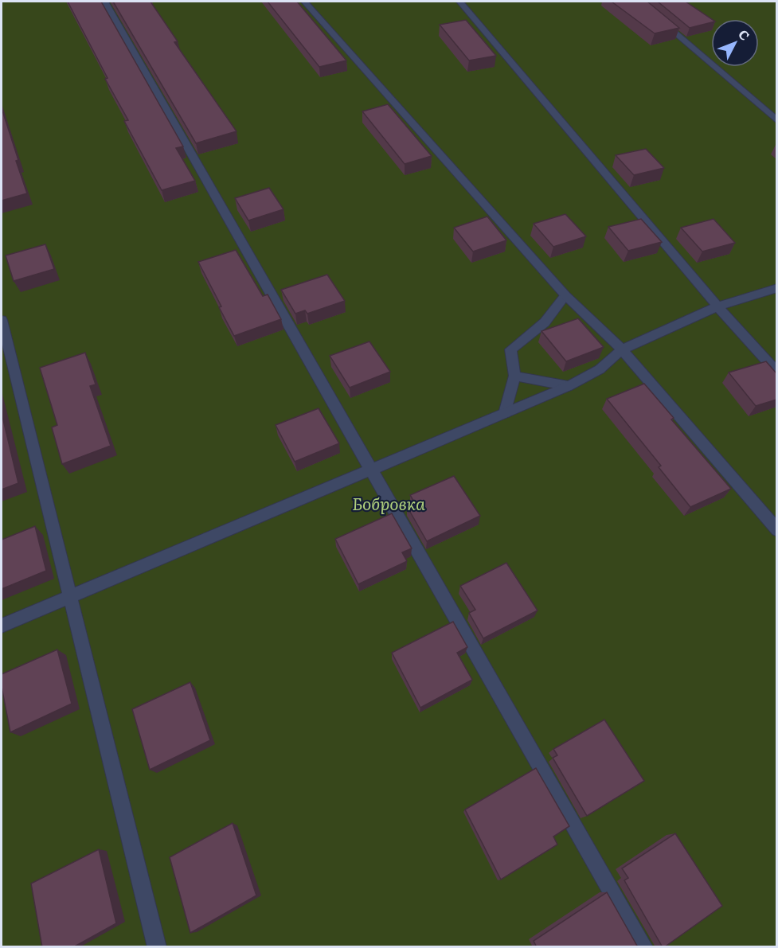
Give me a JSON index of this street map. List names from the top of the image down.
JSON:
{
  "parks": ["Бобровка"],
  "north": "top right"
}
